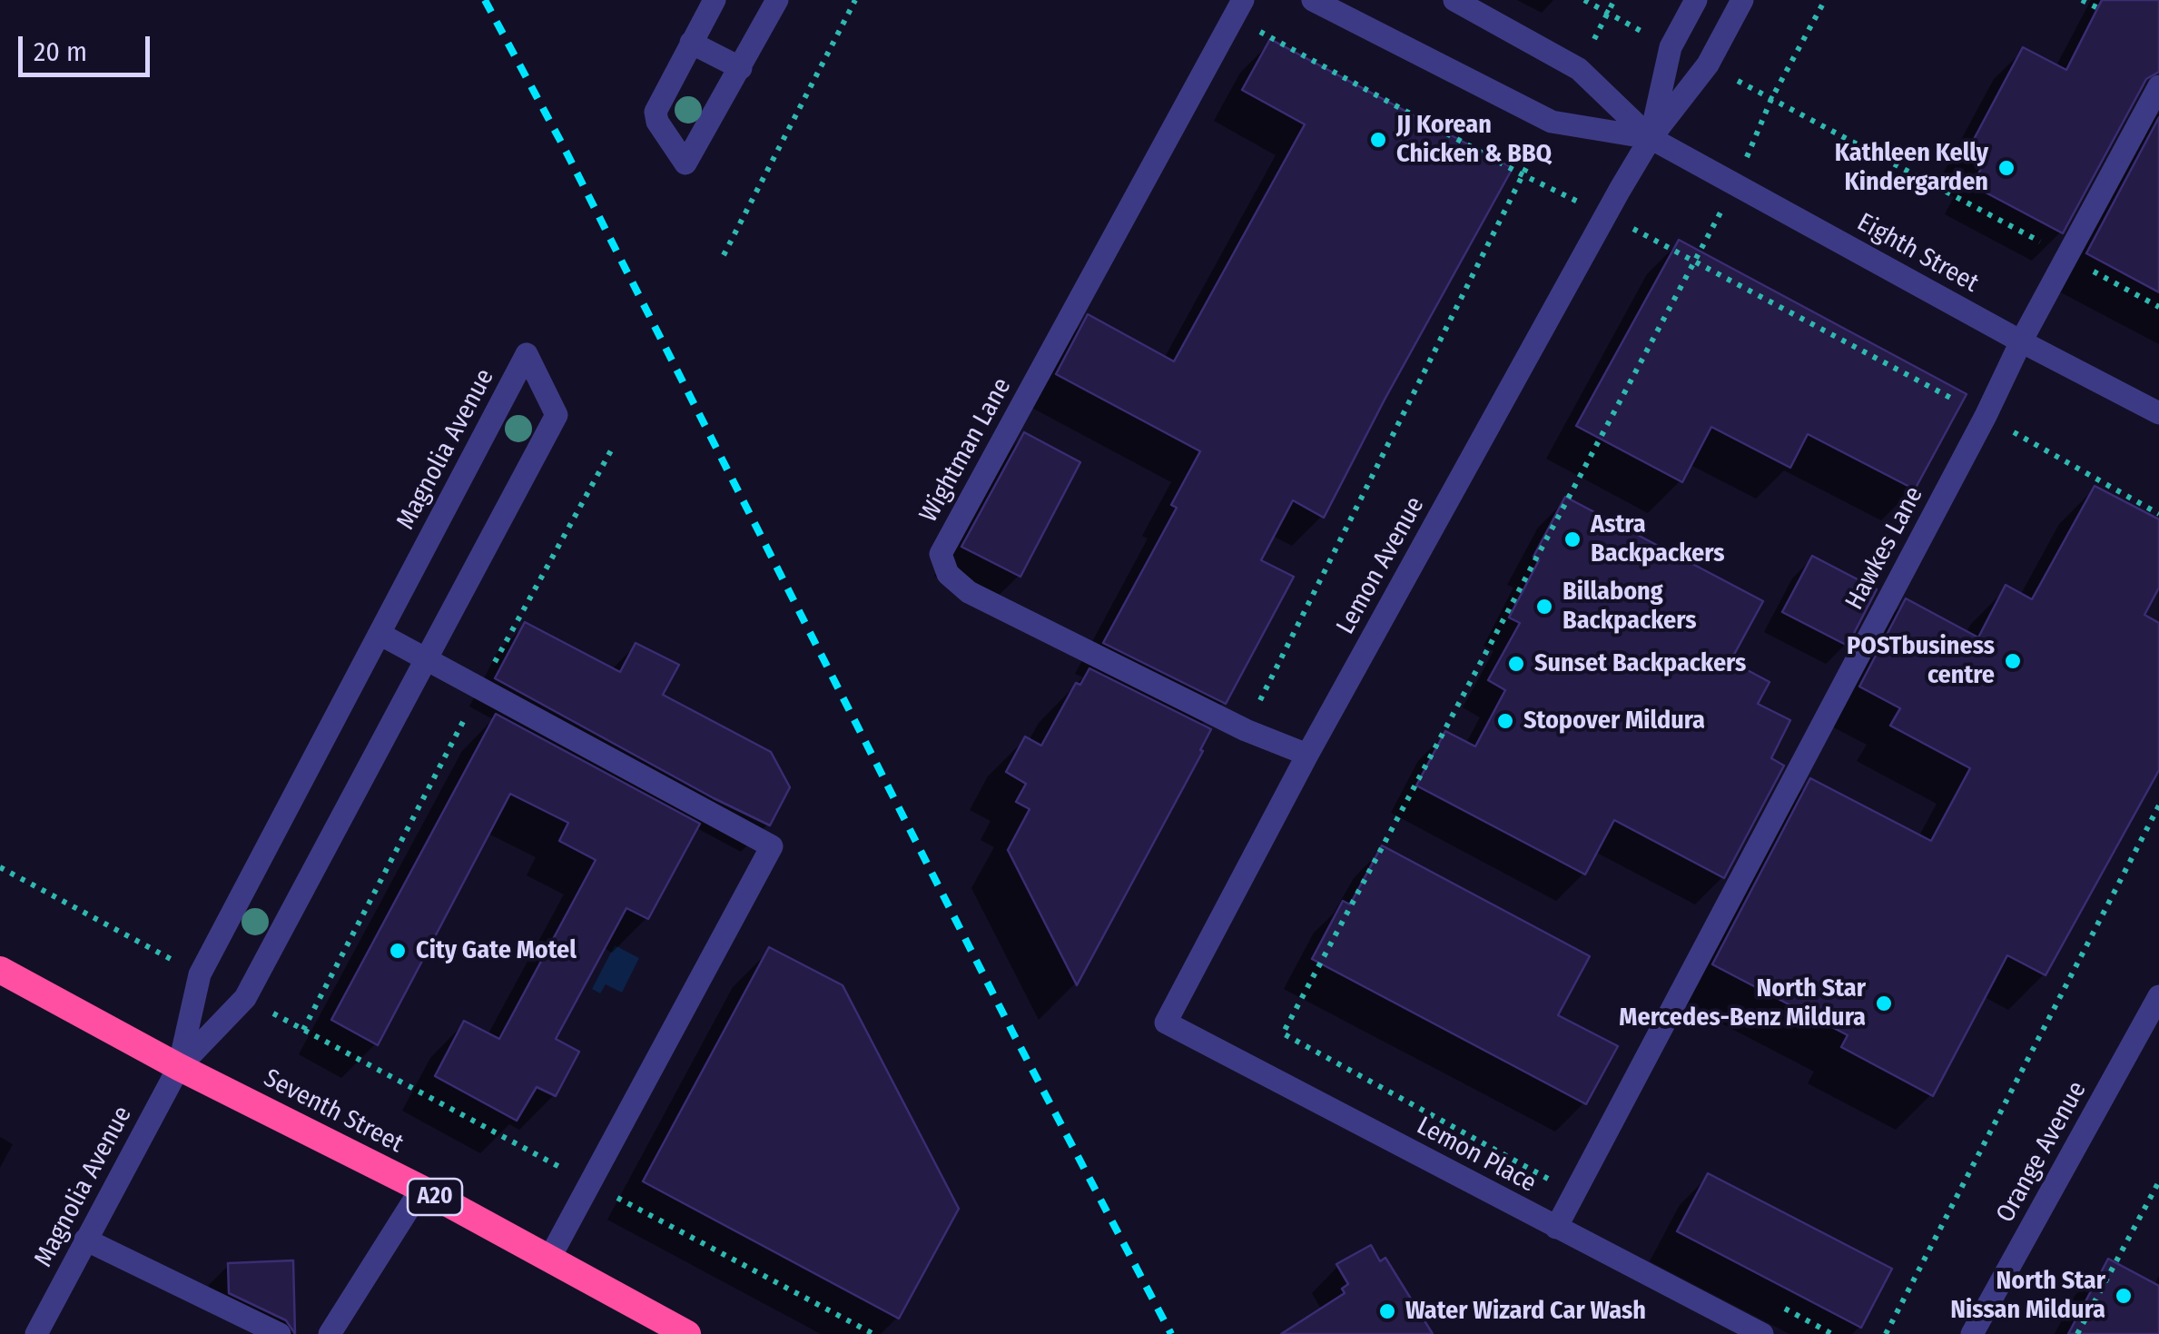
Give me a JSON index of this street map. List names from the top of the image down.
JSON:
{
  "streets": {
    "highway": ["Seventh Street", "A20"],
    "street": [
      "Eighth Street",
      "Magnolia Avenue",
      "Wightman Lane",
      "Hawkes Lane",
      "Lemon Avenue",
      "Orange Avenue",
      "Lemon Place"
    ]
  },
  "crossings": [
    ["Eighth Street", "Hawkes Lane"],
    ["Eighth Street", "Lemon Avenue"],
    ["Magnolia Avenue", "Seventh Street"],
    ["Wightman Lane", "Lemon Avenue"],
    ["Hawkes Lane", "Lemon Place"],
    ["Lemon Avenue", "Lemon Place"]
  ],
  "places": [
    "JJ Korean Chicken & BBQ",
    "Kathleen Kelly Kindergarden",
    "Astra Backpackers",
    "Billabong Backpackers",
    "POSTbusiness centre",
    "Sunset Backpackers",
    "Stopover Mildura",
    "City Gate Motel",
    "North Star Mercedes-Benz Mildura",
    "North Star Nissan Mildura",
    "Water Wizard Car Wash"
  ],
  "scale_bar": "20 m"
}
